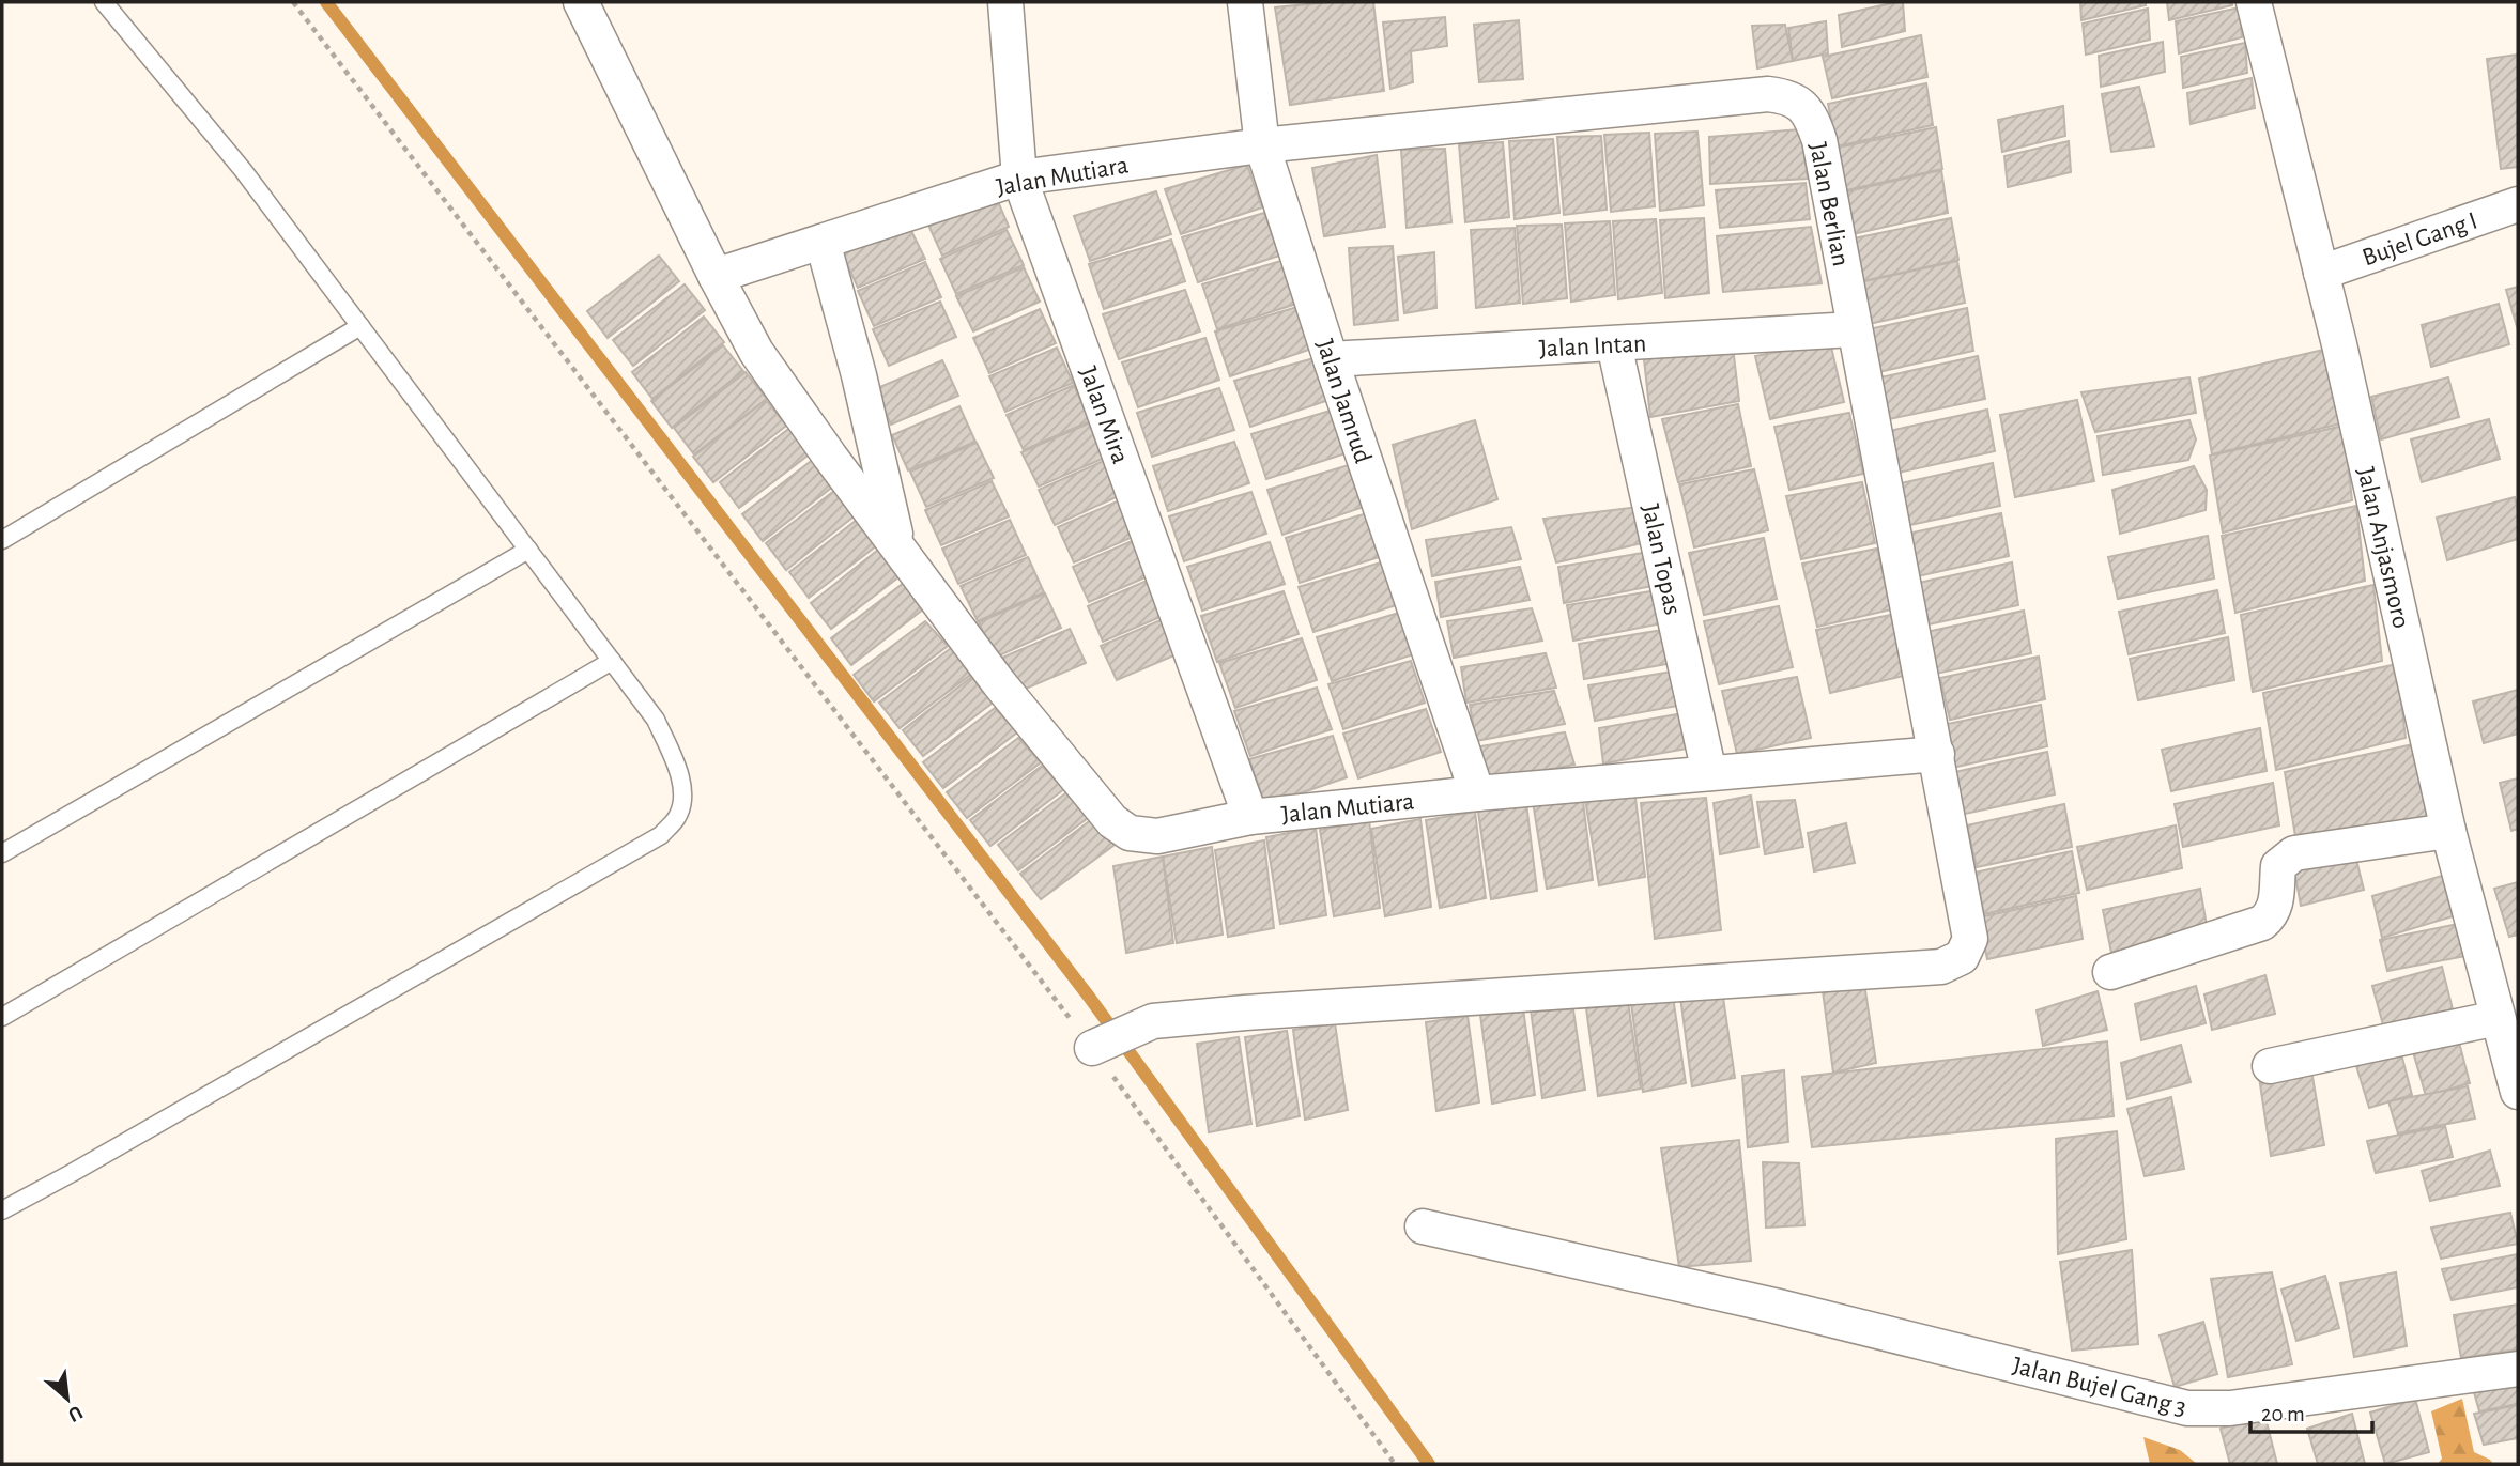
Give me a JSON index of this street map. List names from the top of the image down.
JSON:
{
  "streets": {
    "street": [
      "Jalan Mutiara",
      "Jalan Berlian",
      "Bujel Gang I",
      "Jalan Intan",
      "Jalan Jamrud",
      "Jalan Mira",
      "Jalan Anjasmoro",
      "Jalan Topas",
      "Jalan Bujel Gang 3"
    ]
  },
  "crossings": [
    ["Jalan Mutiara", "Jalan Berlian"],
    ["Jalan Mutiara", "Jalan Jamrud"],
    ["Jalan Mutiara", "Jalan Mira"],
    ["Jalan Mutiara", "Jalan Topas"],
    ["Jalan Berlian", "Jalan Intan"],
    ["Jalan Berlian", "Jalan Jamrud"],
    ["Bujel Gang I", "Jalan Anjasmoro"],
    ["Jalan Intan", "Jalan Jamrud"],
    ["Jalan Intan", "Jalan Topas"]
  ],
  "scale_bar": "20 m",
  "north": "bottom right"
}
